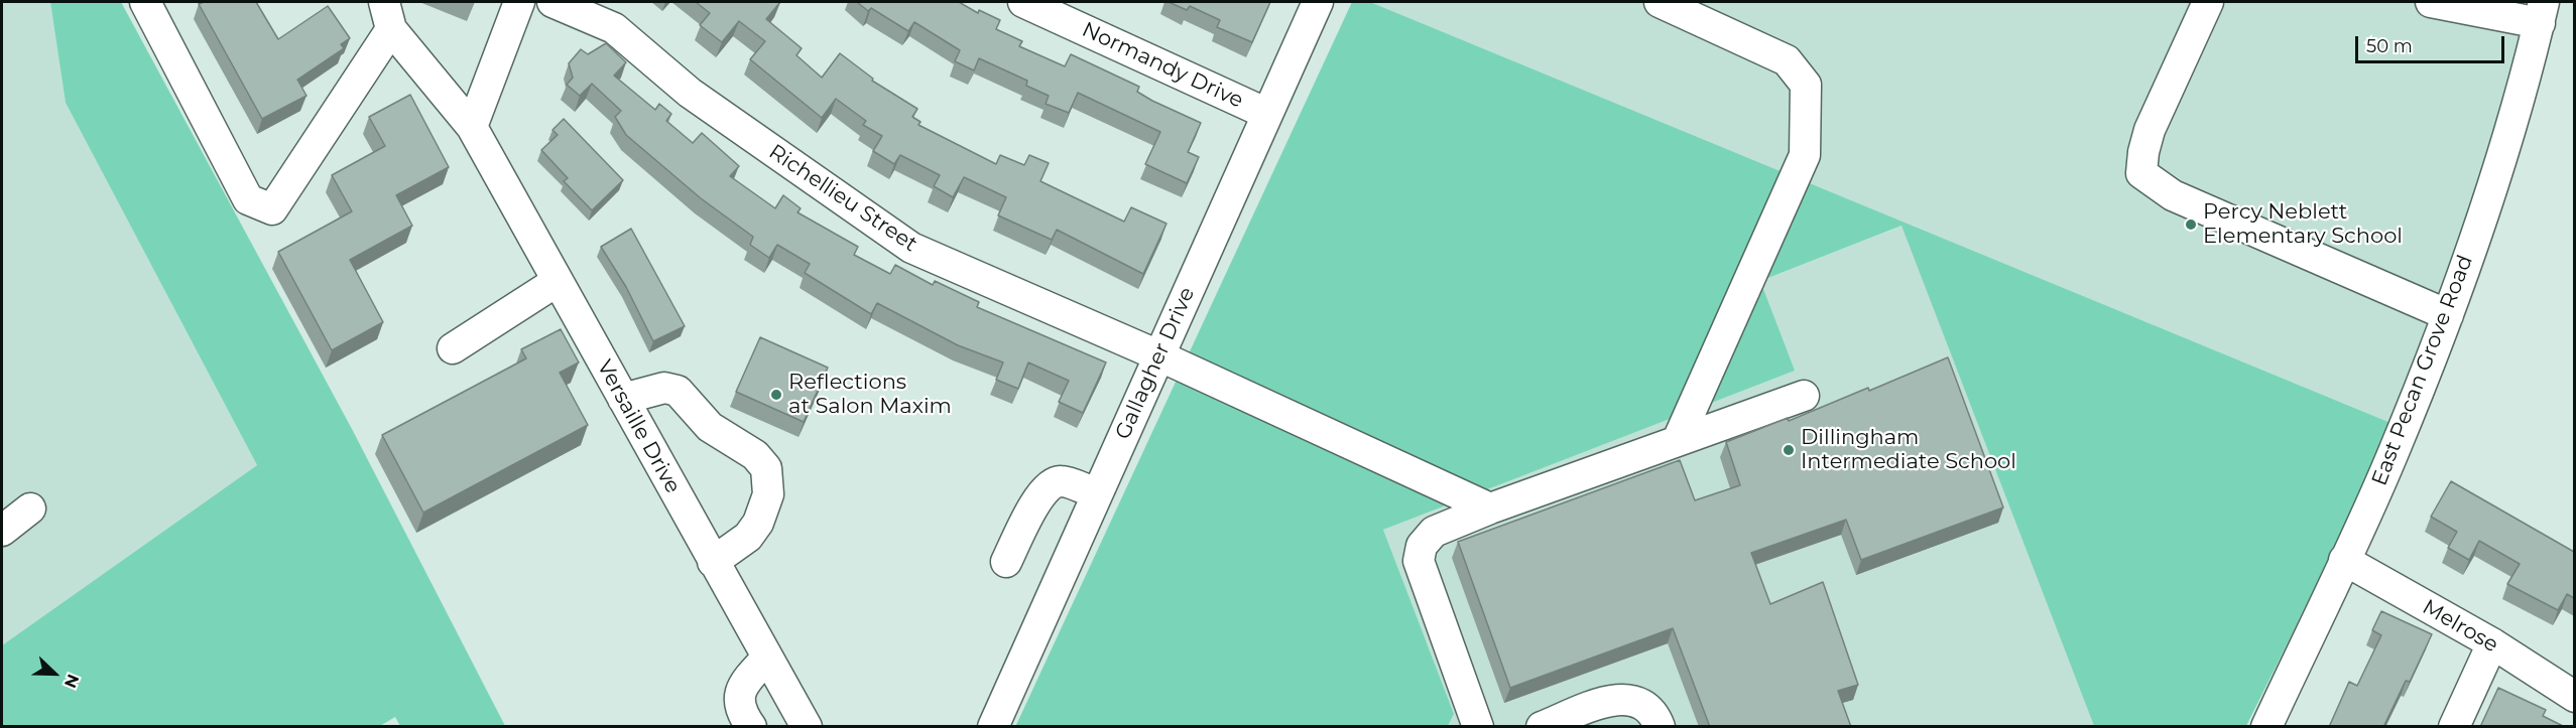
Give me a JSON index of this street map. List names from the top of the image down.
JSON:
{
  "streets": {
    "street": [
      "Normandy Drive",
      "Richellieu Street",
      "Gallagher Drive",
      "East Pecan Grove Road",
      "Versaille Drive",
      "Melrose"
    ]
  },
  "crossings": [
    ["Normandy Drive", "Gallagher Drive"],
    ["Richellieu Street", "Gallagher Drive"],
    ["East Pecan Grove Road", "Melrose"]
  ],
  "places": ["Percy Neblett Elementary School", "Reflections at Salon Maxim", "Dillingham Intermediate School"],
  "scale_bar": "50 m",
  "north": "bottom right"
}
